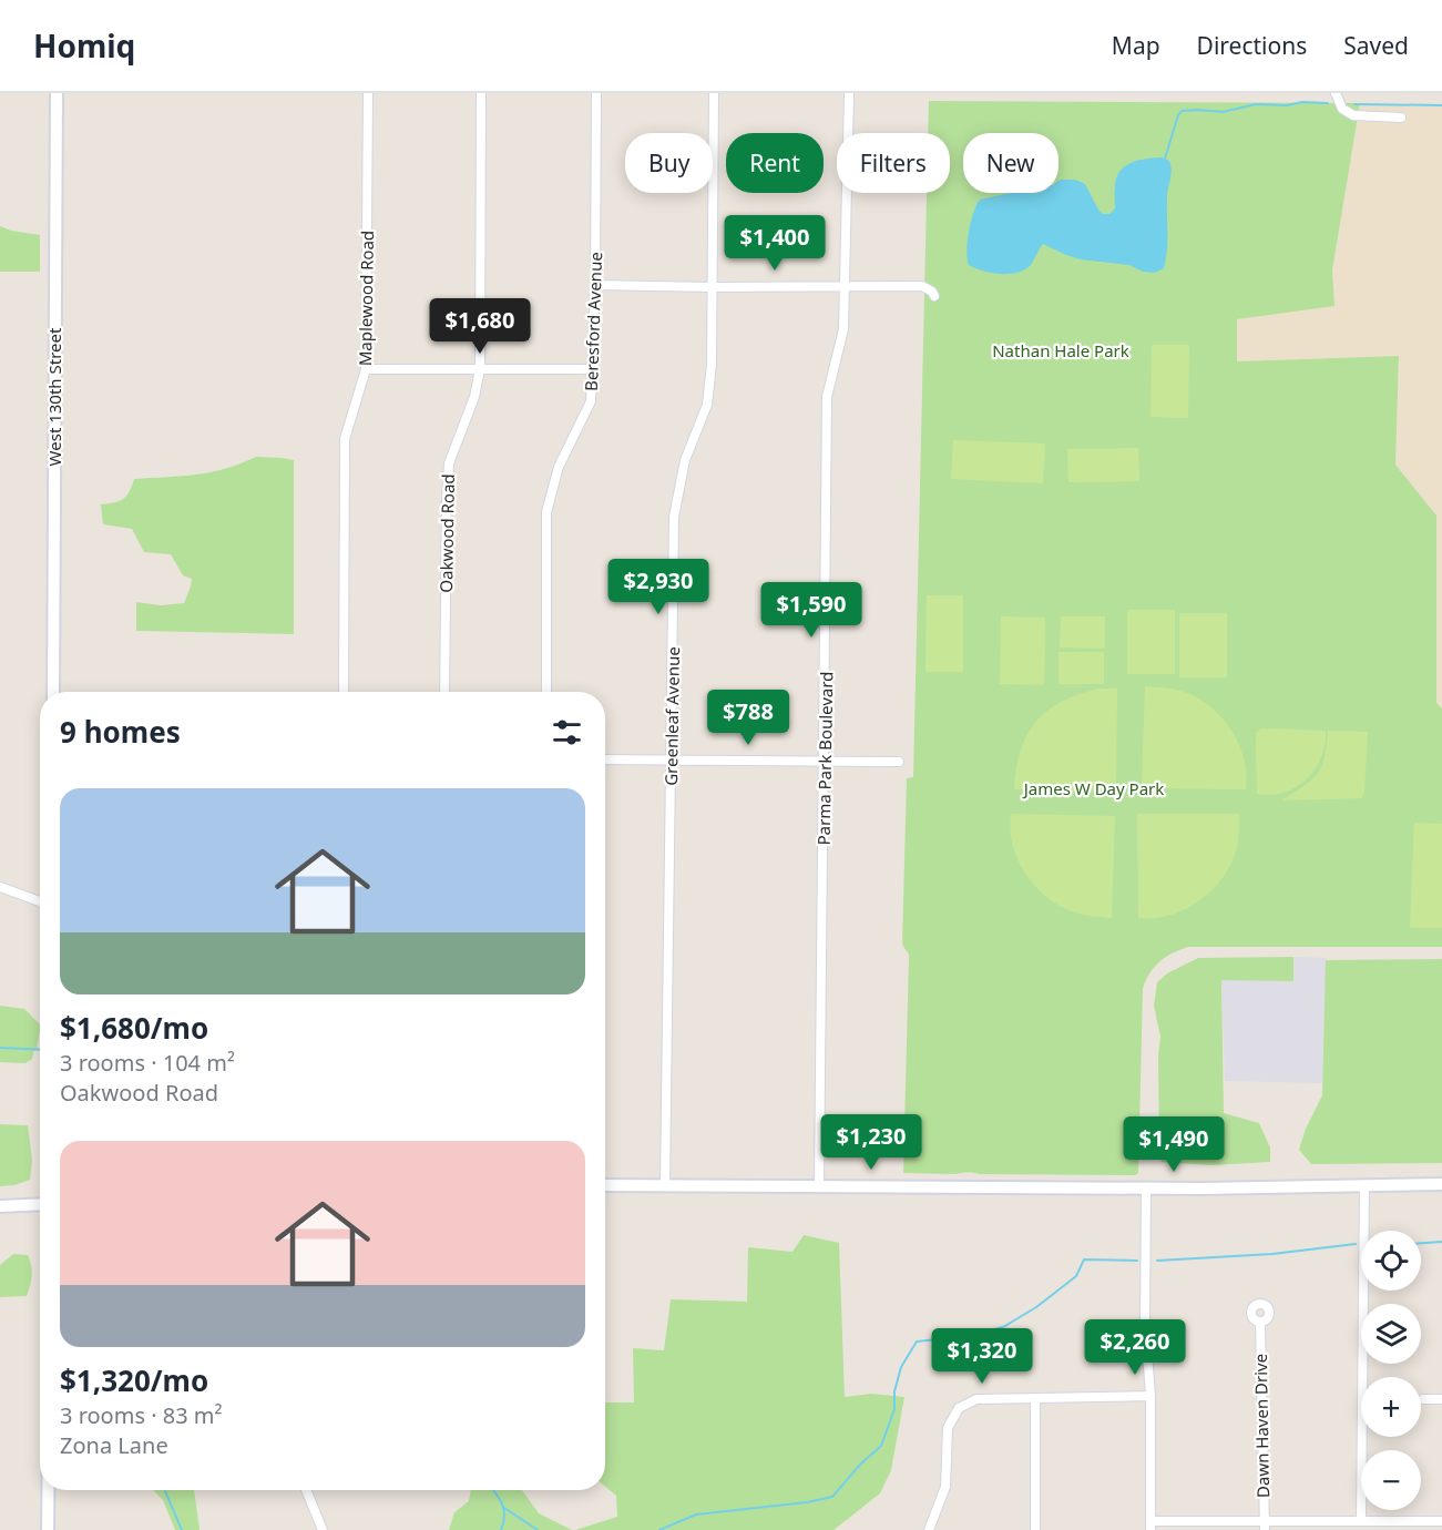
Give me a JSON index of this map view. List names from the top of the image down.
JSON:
{
  "streets": {
    "main road": ["West 130th Street"],
    "street": [
      "Maplewood Road",
      "Beresford Avenue",
      "Oakwood Road",
      "Greenleaf Avenue",
      "Parma Park Boulevard",
      "Dawn Haven Drive"
    ]
  },
  "parks": ["Nathan Hale Park", "James W Day Park"],
  "page": {
    "header": "Homiq",
    "nav": ["Map", "Directions", "Saved"],
    "chip": [
      "Buy",
      "Rent",
      "Filters",
      "New"
    ],
    "price": [
      "$1,400",
      "$1,680",
      "$2,930",
      "$1,590",
      "$788",
      "$1,230",
      "$1,490",
      "$2,260",
      "$1,320"
    ],
    "heading": "9 homes",
    "list": [
      {
        "name": "$1,680/mo",
        "note": "3 rooms · 104 m² · Oakwood Road"
      },
      {
        "name": "$1,320/mo",
        "note": "3 rooms · 83 m² · Zona Lane"
      }
    ],
    "map_buttons": ["+", "−"]
  }
}
